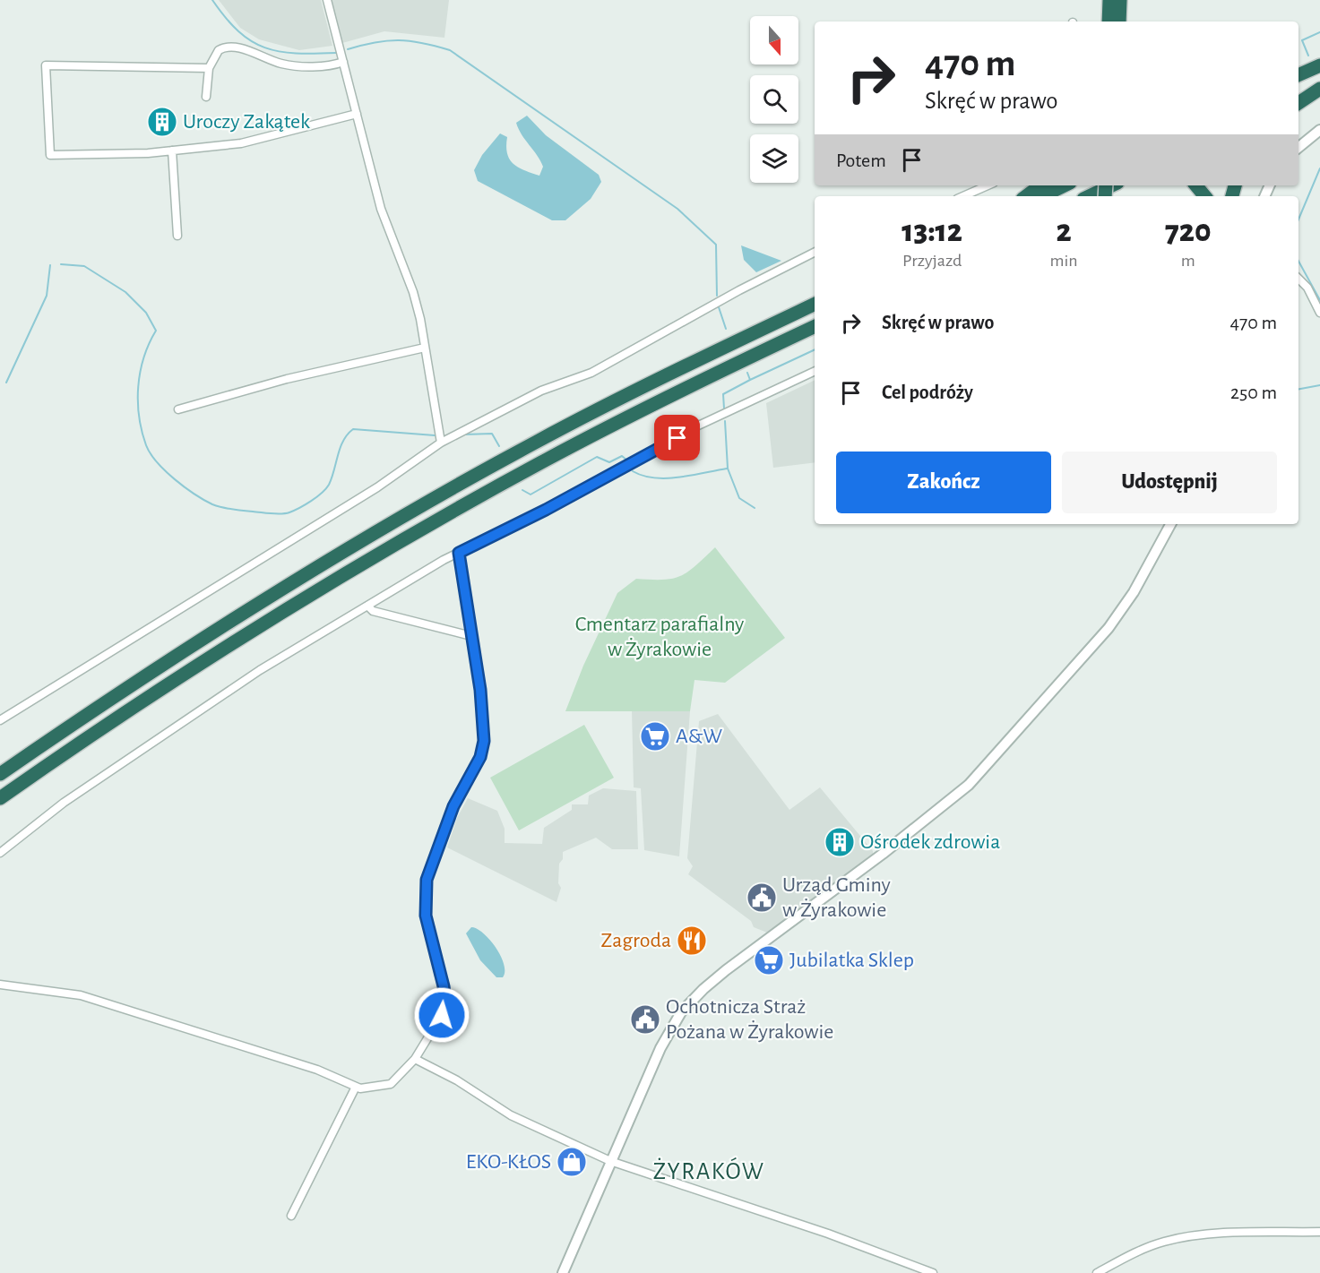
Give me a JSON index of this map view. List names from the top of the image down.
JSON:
{
  "districts": ["ŻYRAKÓW"],
  "parks": ["Cmentarz parafialny w Żyrakowie"],
  "places": {
    "building": ["Uroczy Zakątek", "Ośrodek zdrowia"],
    "supermarket": ["A&W", "Jubilatka Sklep"],
    "public building": ["Urząd Gminy w Żyrakowie", "Ochotnicza Straż Pożana w Żyrakowie"],
    "restaurant": ["Zagroda"],
    "shop": ["EKO-KŁOS"]
  },
  "north": "bottom",
  "page": {
    "turn": ["470 m", "Skręć w prawo"],
    "then": "Potem",
    "eta": [
      "13:12",
      "Przyjazd",
      "2",
      "min",
      "720",
      "m"
    ],
    "list": [
      {
        "name": "Skręć w prawo",
        "value": "470 m"
      },
      {
        "name": "Cel podróży",
        "value": "250 m"
      }
    ],
    "buttons": ["Zakończ", "Udostępnij"]
  }
}
